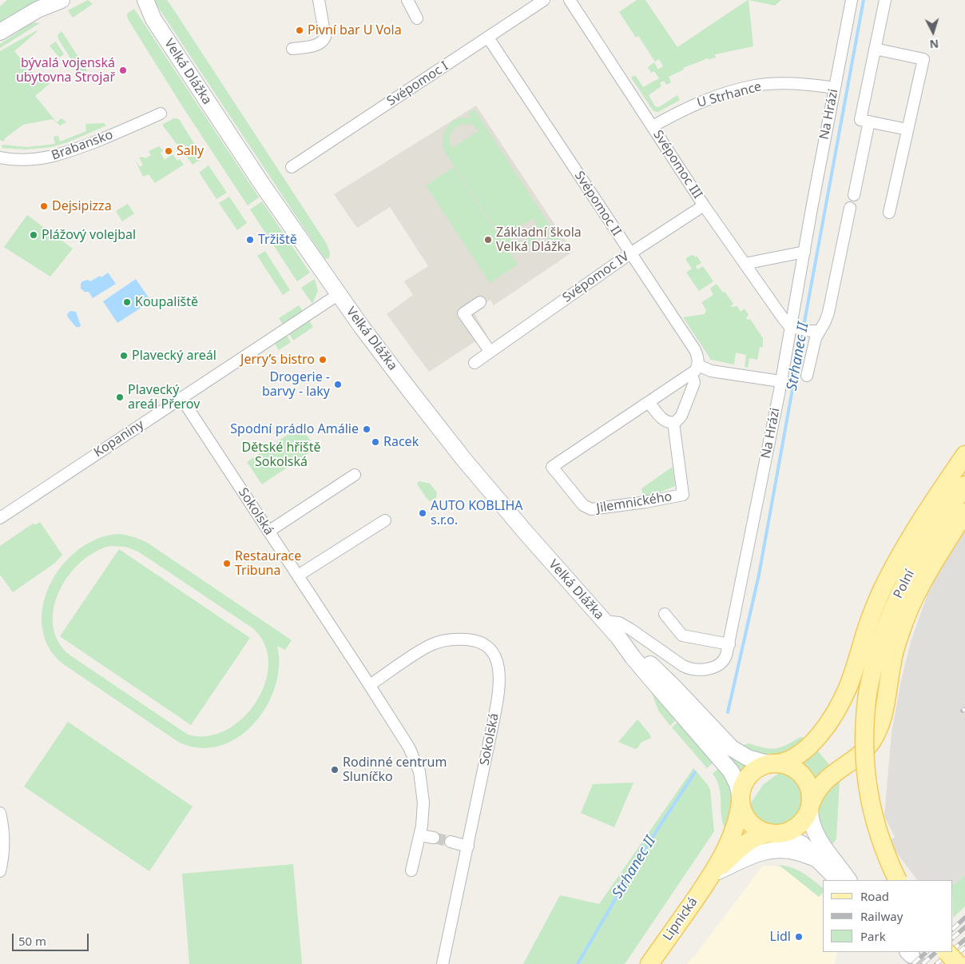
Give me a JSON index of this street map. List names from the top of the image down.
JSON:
{
  "streets": {
    "main road": ["Polní", "Lipnická"],
    "street": [
      "Velká Dlážka",
      "Svépomoc I",
      "U Strhance",
      "Na Hrázi",
      "Brabansko",
      "Svépomoc III",
      "Svépomoc II",
      "Svépomoc IV",
      "Kopaniny",
      "Jilemnického",
      "Sokolská"
    ]
  },
  "crossings": [
    ["Velká Dlážka", "Na Hrázi"],
    ["Velká Dlážka", "Kopaniny"],
    ["Velká Dlážka", "Lipnická"],
    ["Svépomoc I", "Svépomoc II"],
    ["U Strhance", "Na Hrázi"],
    ["U Strhance", "Svépomoc III"],
    ["Na Hrázi", "Svépomoc III"],
    ["Svépomoc III", "Svépomoc IV"],
    ["Svépomoc II", "Svépomoc IV"],
    ["Svépomoc II", "Jilemnického"],
    ["Kopaniny", "Sokolská"]
  ],
  "water": ["Strhanec II"],
  "parks": ["Dětské hřiště Sokolská"],
  "places": [
    "Pivní bar U Vola",
    "bývalá vojenská ubytovna Strojař",
    "Sally",
    "Dejsipizza",
    "Plážový volejbal",
    "Tržiště",
    "Základní škola Velká Dlážka",
    "Koupaliště",
    "Plavecký areál",
    "Jerry’s bistro",
    "Drogerie - barvy - laky",
    "Plavecký areál Přerov",
    "Spodní prádlo Amálie",
    "Racek",
    "AUTO KOBLIHA s.r.o.",
    "Restaurace Tribuna",
    "Rodinné centrum Sluníčko",
    "Lidl"
  ],
  "legend": ["Road", "Railway", "Park"],
  "scale_bar": "50 m",
  "north": "bottom"
}
